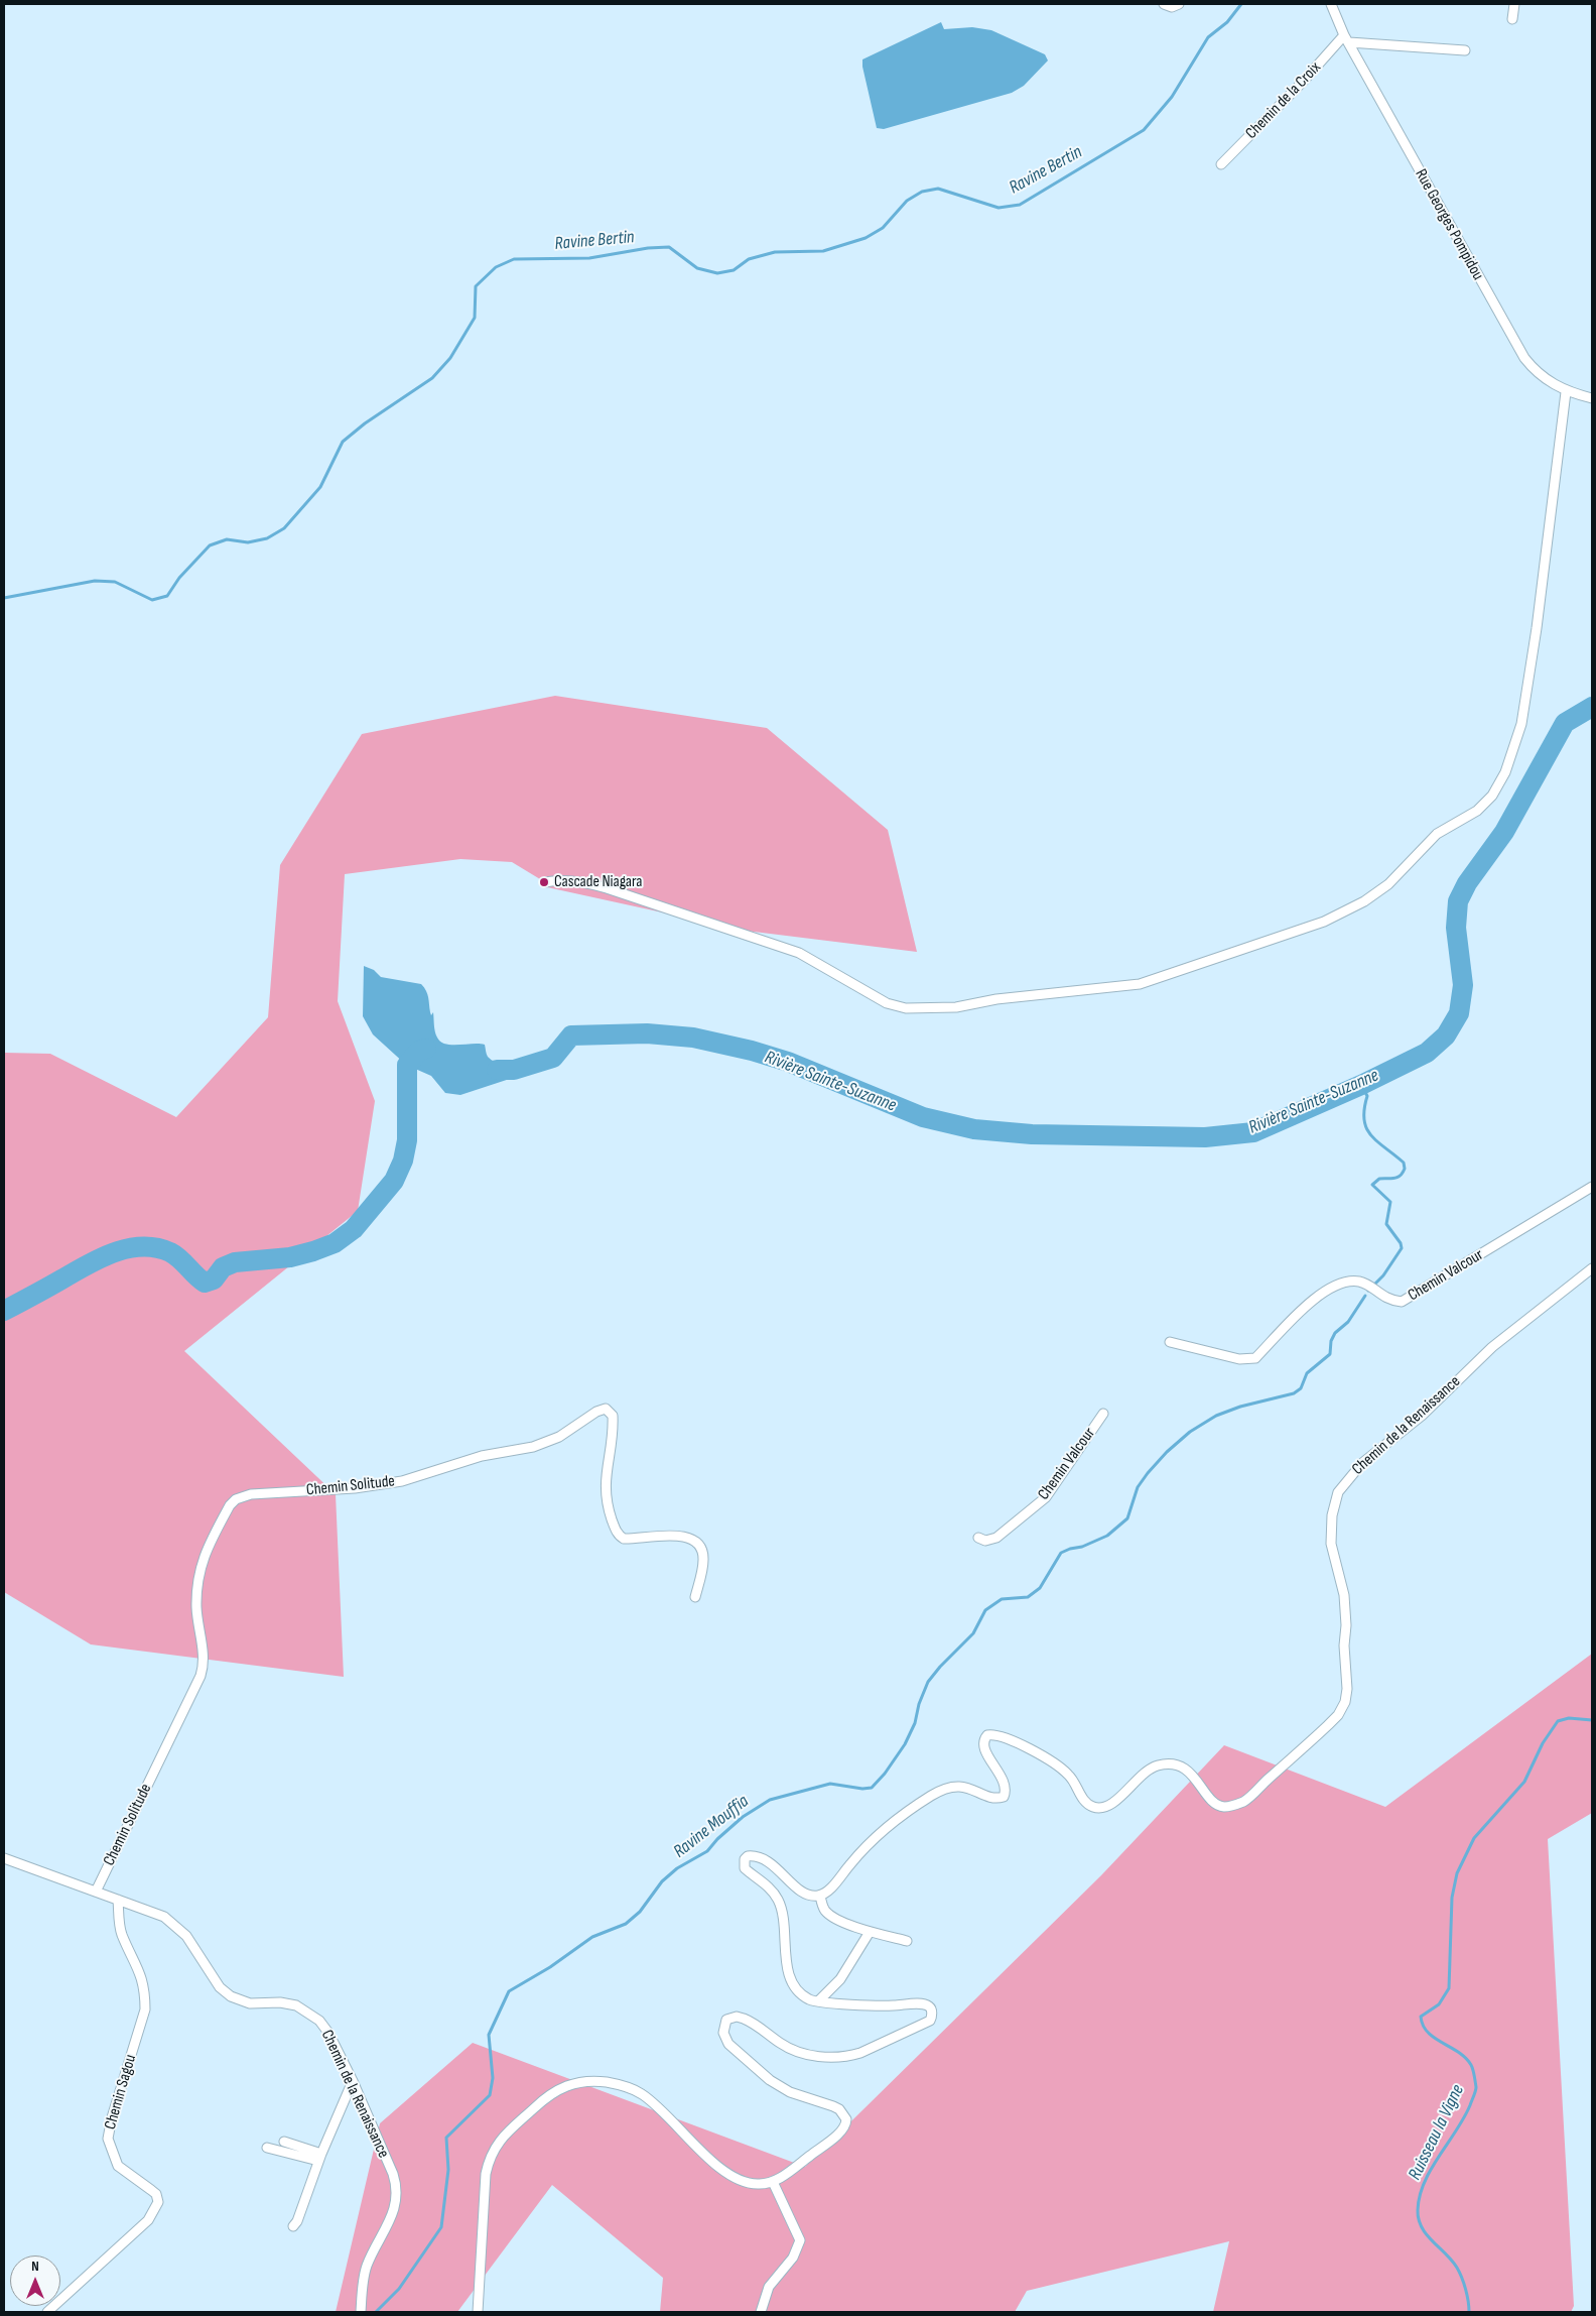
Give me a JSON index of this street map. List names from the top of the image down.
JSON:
{
  "streets": {
    "street": [
      "Chemin de la Croix",
      "Rue Georges Pompidou",
      "Chemin Valcour",
      "Chemin de la Renaissance",
      "Chemin Solitude",
      "Chemin Sagou"
    ]
  },
  "crossings": [
    ["Chemin de la Croix", "Rue Georges Pompidou"],
    ["Chemin de la Renaissance", "Chemin Solitude"],
    ["Chemin de la Renaissance", "Chemin Sagou"]
  ],
  "water": [
    "Ravine Bertin",
    "Rivière Sainte-Suzanne",
    "Ravine Mouffia",
    "Ruisseau la Vigne"
  ],
  "places": ["Cascade Niagara"],
  "north": "top"
}
